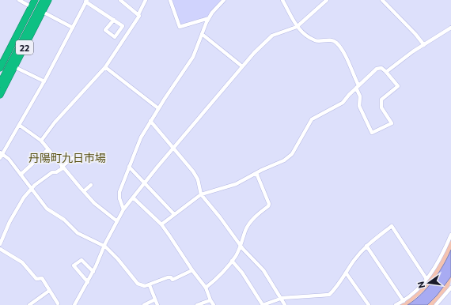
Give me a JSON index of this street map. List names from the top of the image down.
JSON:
{
  "streets": {
    "highway": ["22"]
  },
  "districts": ["丹陽町九日市場"],
  "north": "left"
}
